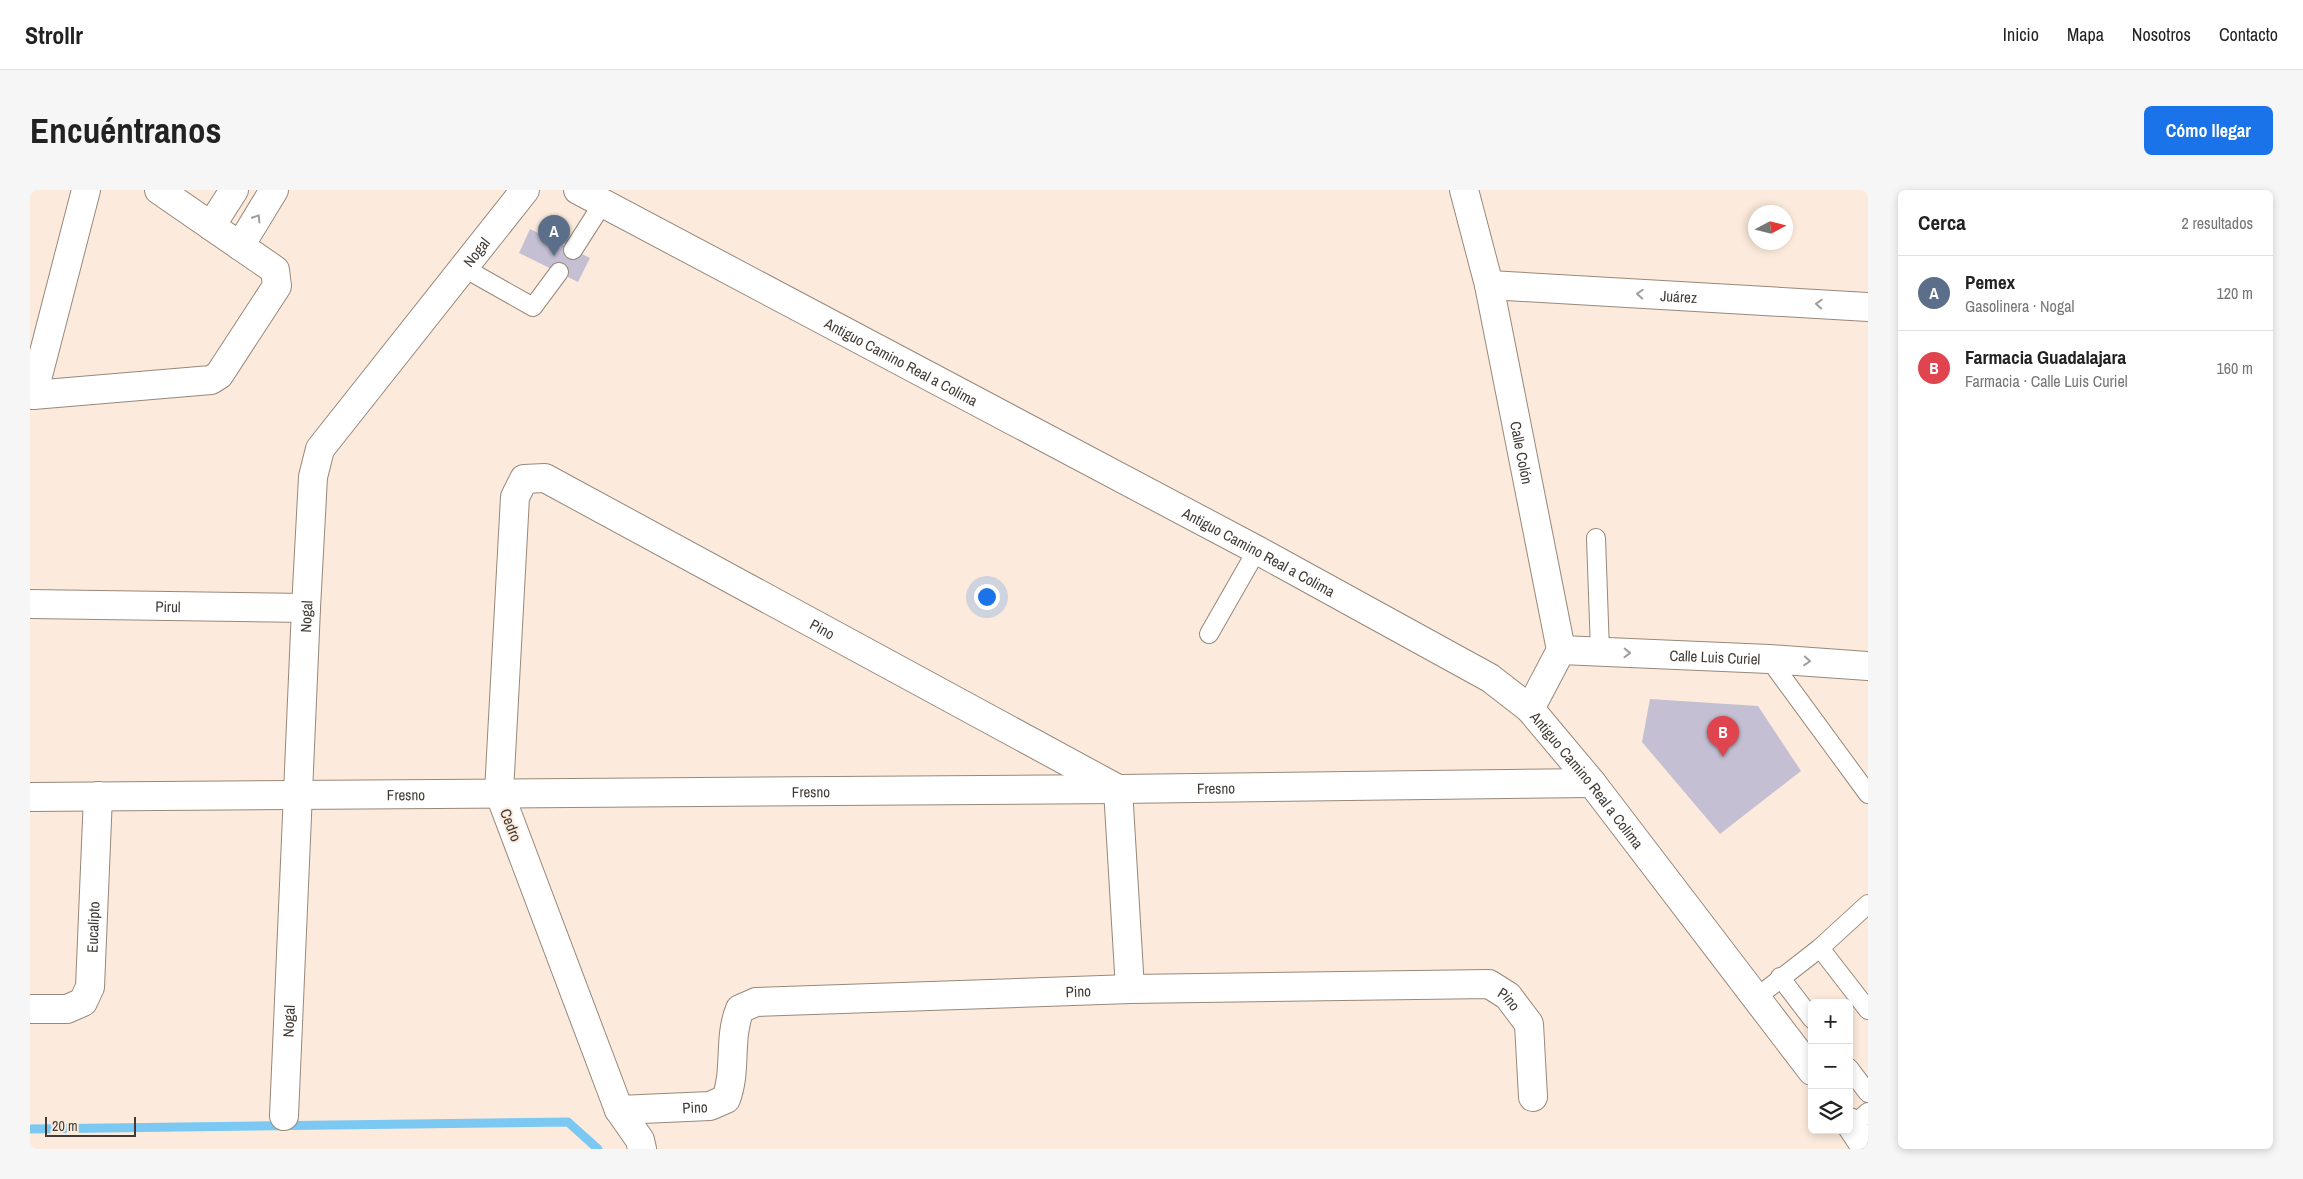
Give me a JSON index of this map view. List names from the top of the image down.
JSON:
{
  "streets": {
    "street": [
      "Nogal",
      "Juárez",
      "Antiguo Camino Real a Colima",
      "Calle Colón",
      "Pirul",
      "Pino",
      "Calle Luis Curiel",
      "Fresno",
      "Cedro",
      "Eucalipto"
    ]
  },
  "crossings": [
    ["Nogal", "Pirul"],
    ["Nogal", "Fresno"],
    ["Juárez", "Calle Colón"],
    ["Antiguo Camino Real a Colima", "Fresno"],
    ["Calle Colón", "Calle Luis Curiel"],
    ["Pino", "Fresno"],
    ["Pino", "Cedro"],
    ["Fresno", "Cedro"],
    ["Fresno", "Eucalipto"]
  ],
  "one_way": ["Juárez", "Calle Luis Curiel"],
  "scale_bar": "20 m",
  "north": "right",
  "page": {
    "header": "Strollr",
    "nav": [
      "Inicio",
      "Mapa",
      "Nosotros",
      "Contacto"
    ],
    "buttons": "Cómo llegar",
    "title": "Encuéntranos",
    "heading": ["Cerca", "2 resultados"],
    "pins": ["A", "B"],
    "list": [
      {
        "mark": "A",
        "name": "Pemex",
        "note": "Gasolinera · Nogal",
        "value": "120 m"
      },
      {
        "mark": "B",
        "name": "Farmacia Guadalajara",
        "note": "Farmacia · Calle Luis Curiel",
        "value": "160 m"
      }
    ],
    "map_buttons": ["+", "−"],
    "scale": "20 m"
  }
}
